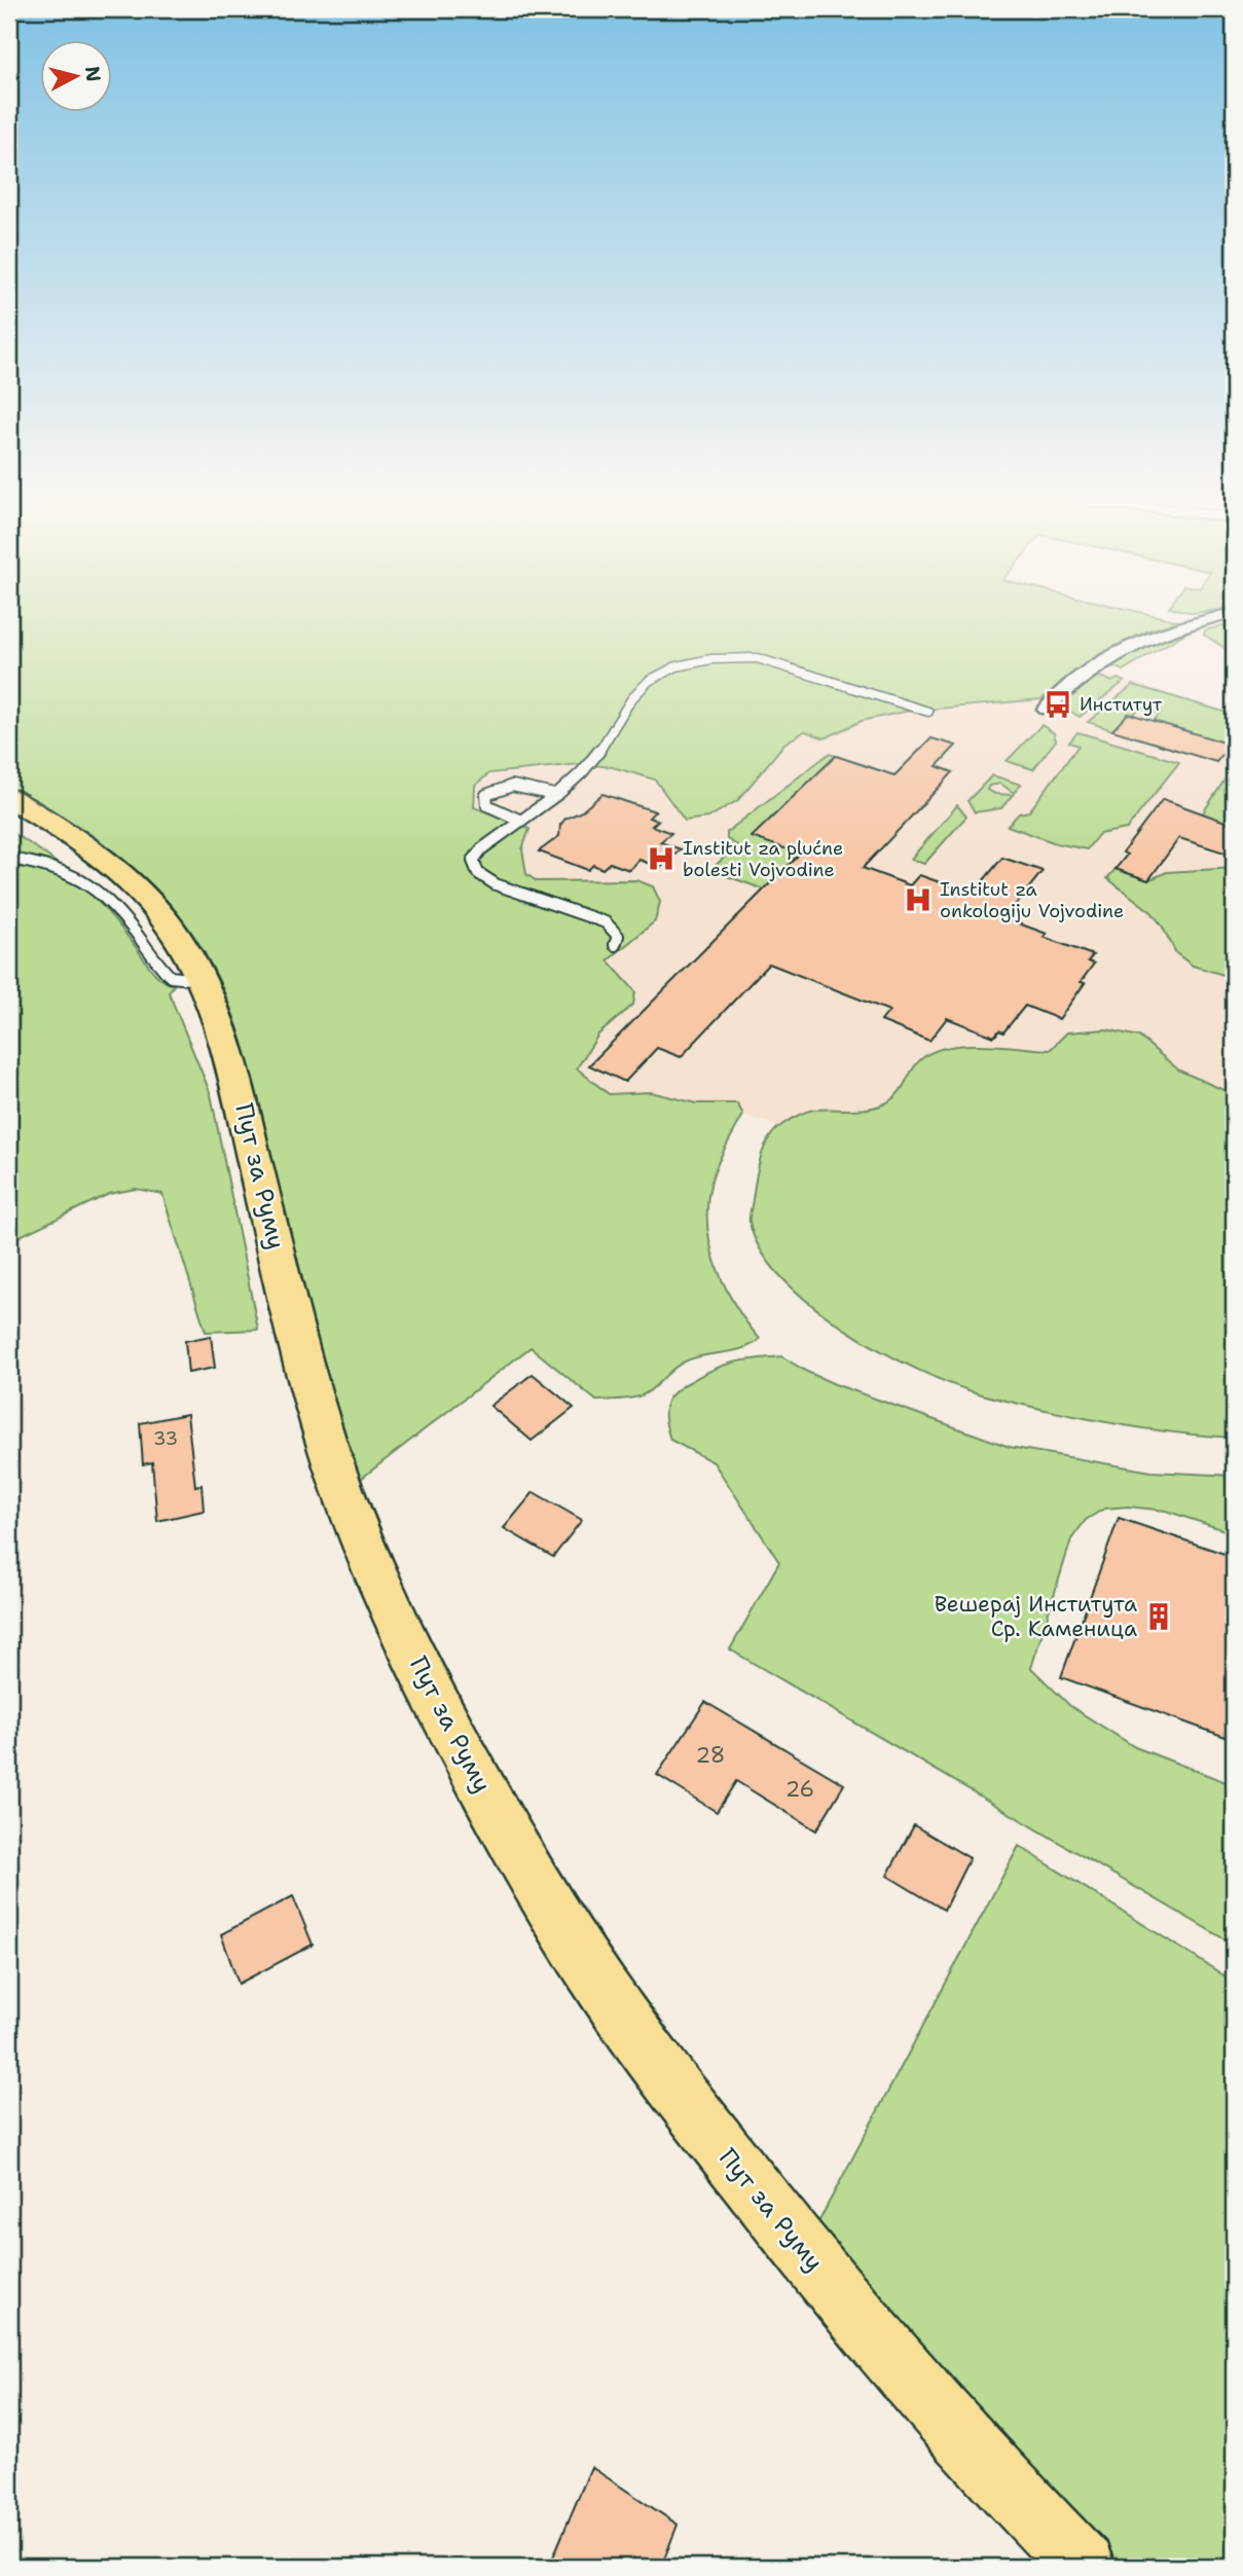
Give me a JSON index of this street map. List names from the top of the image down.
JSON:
{
  "streets": {
    "main road": ["Пут за Руму"]
  },
  "places": {
    "bus stop": ["Институт"],
    "hospital": ["Institut za plućne bolesti Vojvodine", "Institut za onkologiju Vojvodine"],
    "building": ["Вешерај Института Ср. Каменица"]
  },
  "house_numbers": ["33", "28", "26"],
  "north": "right"
}
